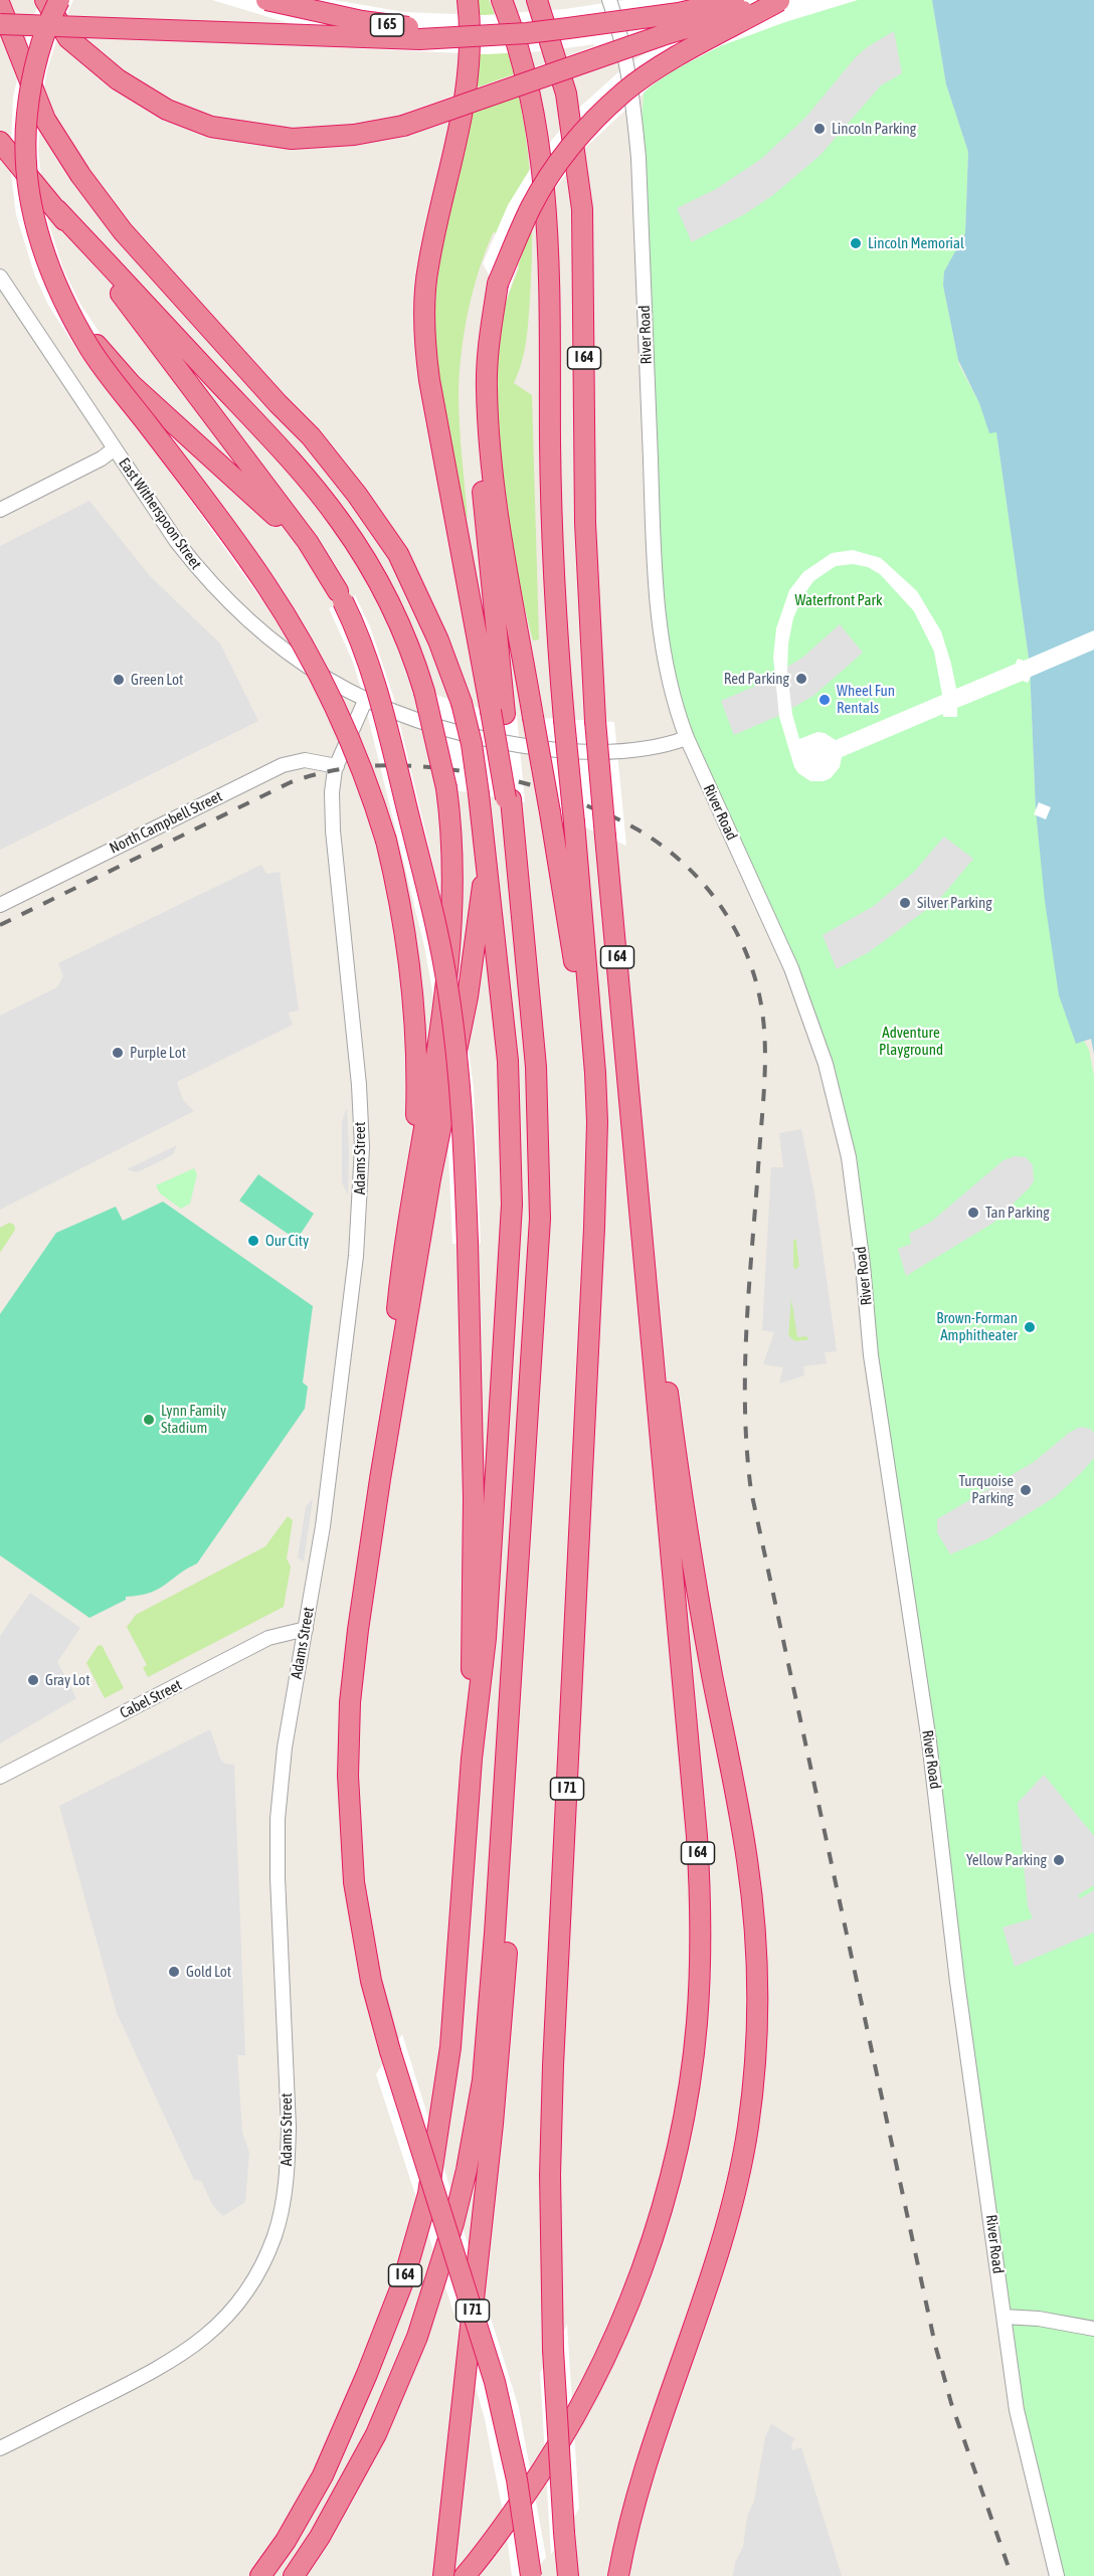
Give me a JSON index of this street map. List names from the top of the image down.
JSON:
{
  "streets": {
    "highway": ["I 65", "I 64", "I 71"],
    "street": [
      "River Road",
      "East Witherspoon Street",
      "North Campbell Street",
      "Adams Street",
      "Cabel Street"
    ]
  },
  "crossings": [
    ["River Road", "East Witherspoon Street"],
    ["East Witherspoon Street", "Adams Street"],
    ["North Campbell Street", "Adams Street"],
    ["Adams Street", "Cabel Street"]
  ],
  "parks": ["Waterfront Park", "Adventure Playground"],
  "places": [
    "Lincoln Parking",
    "Lincoln Memorial",
    "Red Parking",
    "Green Lot",
    "Wheel Fun Rentals",
    "Silver Parking",
    "Purple Lot",
    "Tan Parking",
    "Our City",
    "Brown-Forman Amphitheater",
    "Lynn Family Stadium",
    "Turquoise Parking",
    "Gray Lot",
    "Yellow Parking",
    "Gold Lot"
  ]
}
